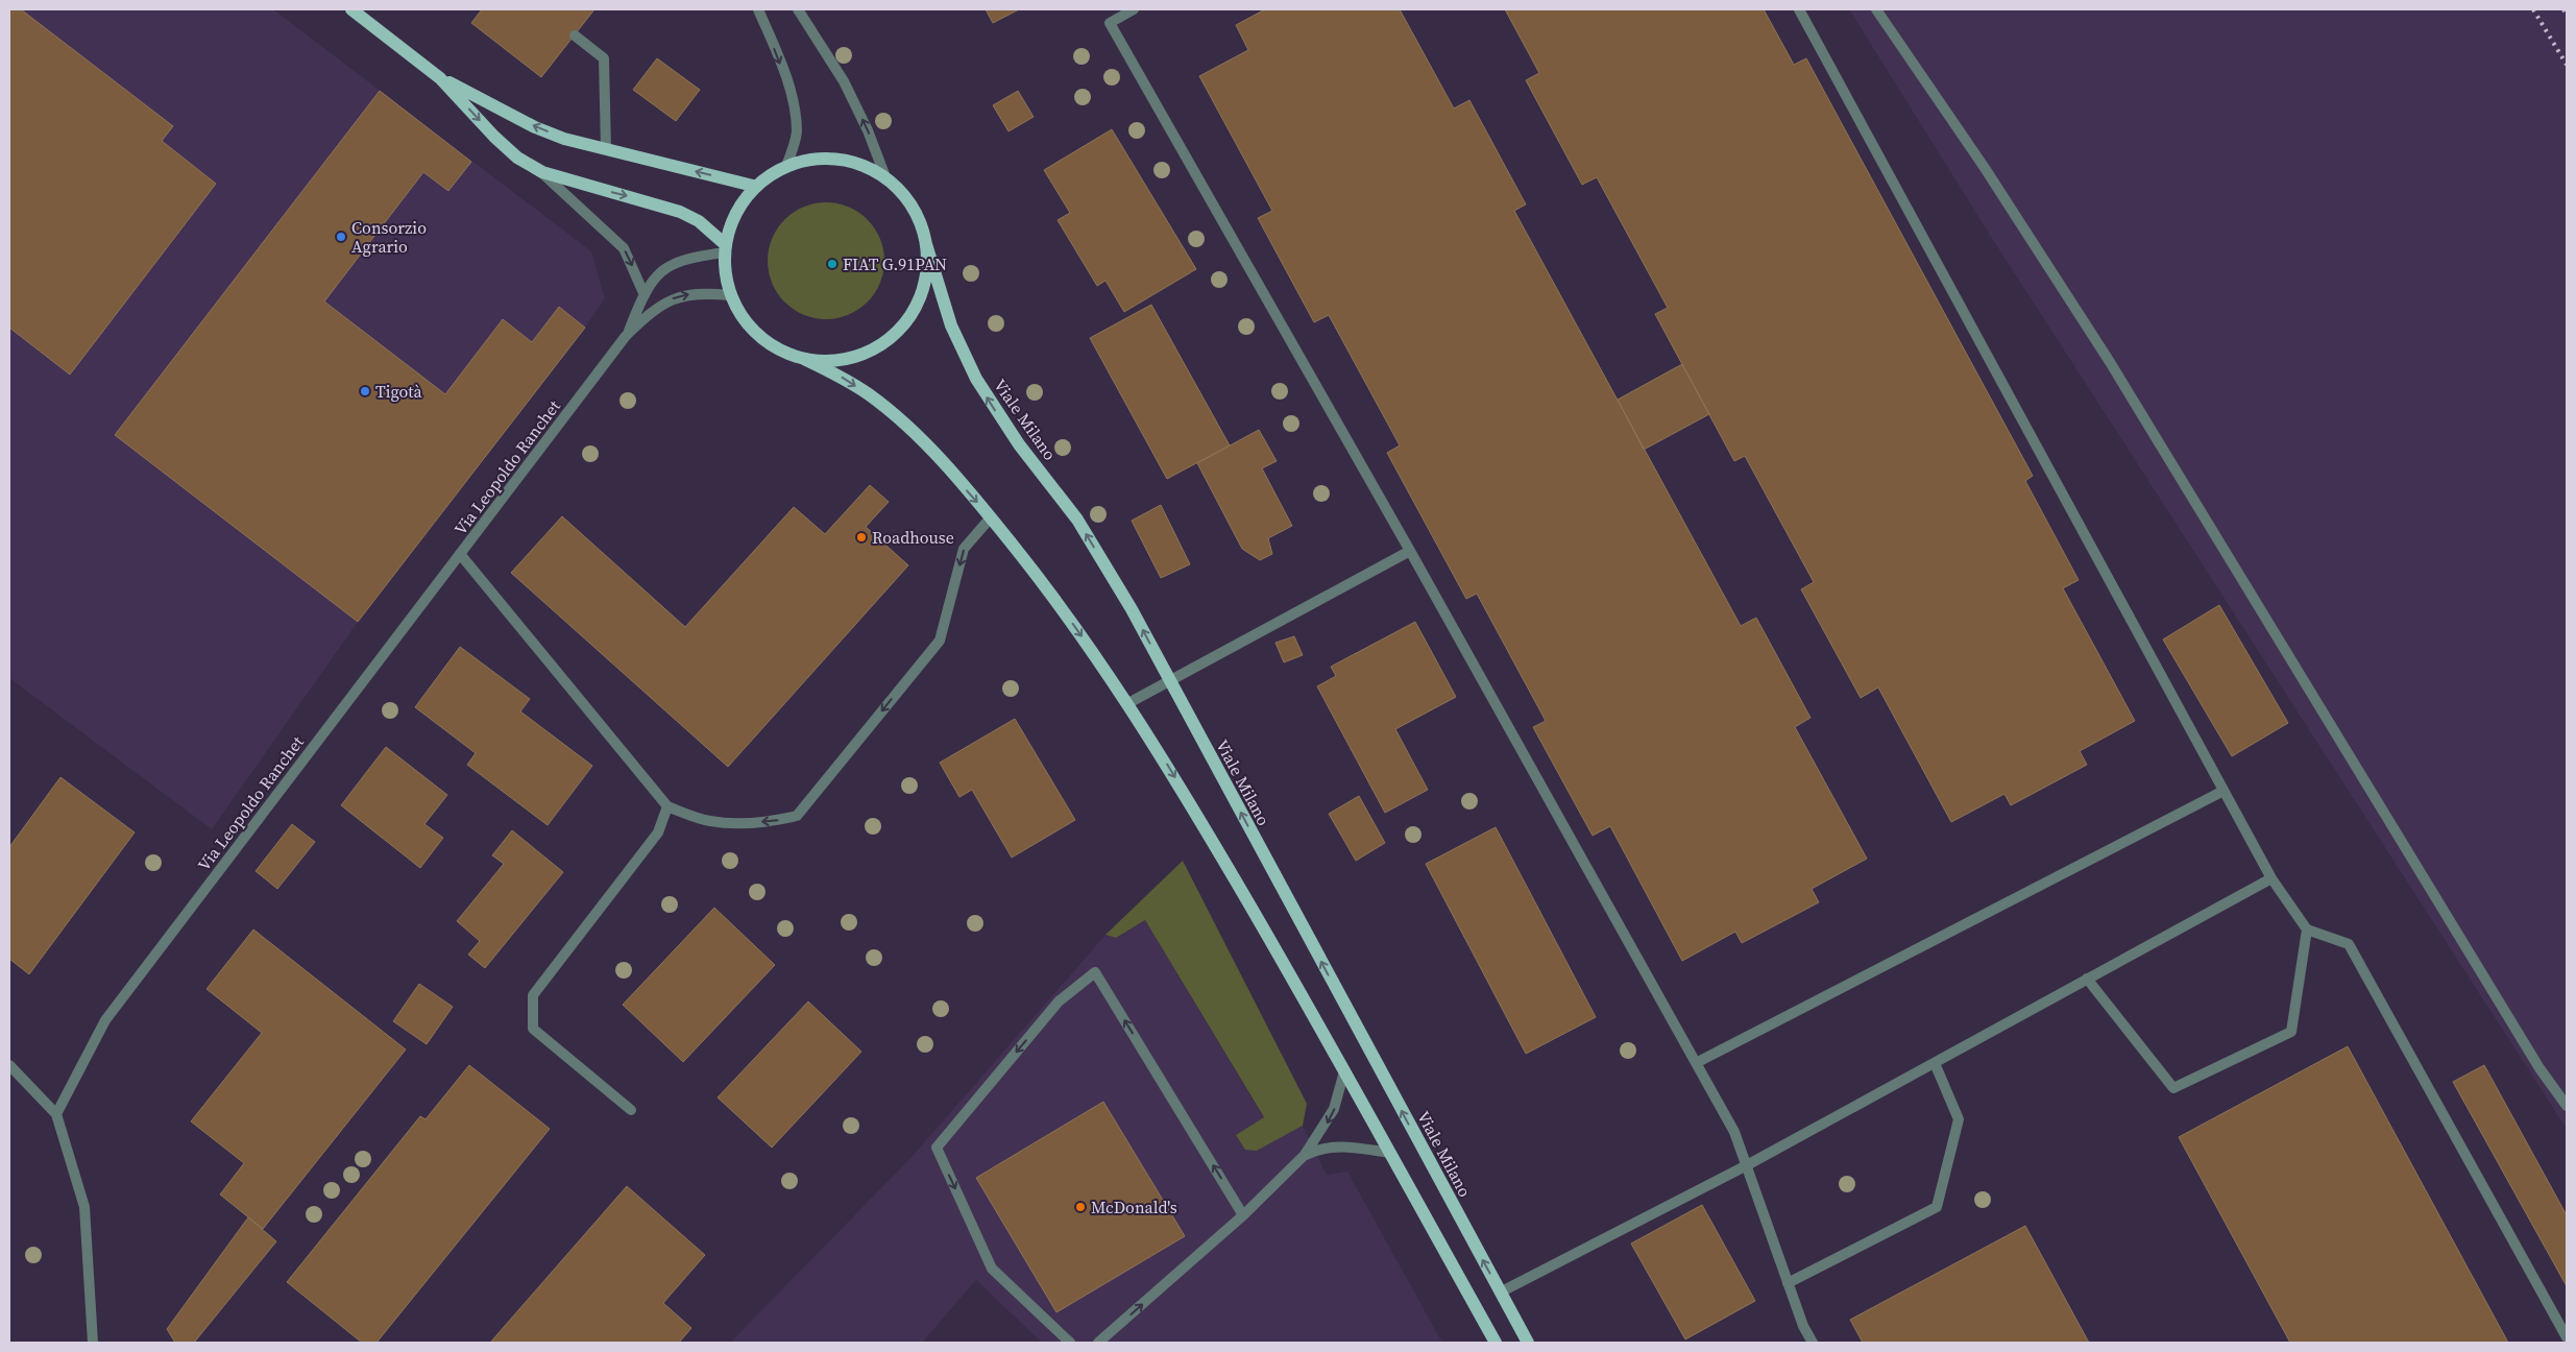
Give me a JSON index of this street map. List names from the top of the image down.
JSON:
{
  "streets": {
    "main road": ["Viale Milano"],
    "street": ["Via Leopoldo Ranchet"]
  },
  "places": [
    "Consorzio Agrario",
    "FIAT G.91PAN",
    "Tigotà",
    "Roadhouse",
    "McDonald's"
  ]
}
